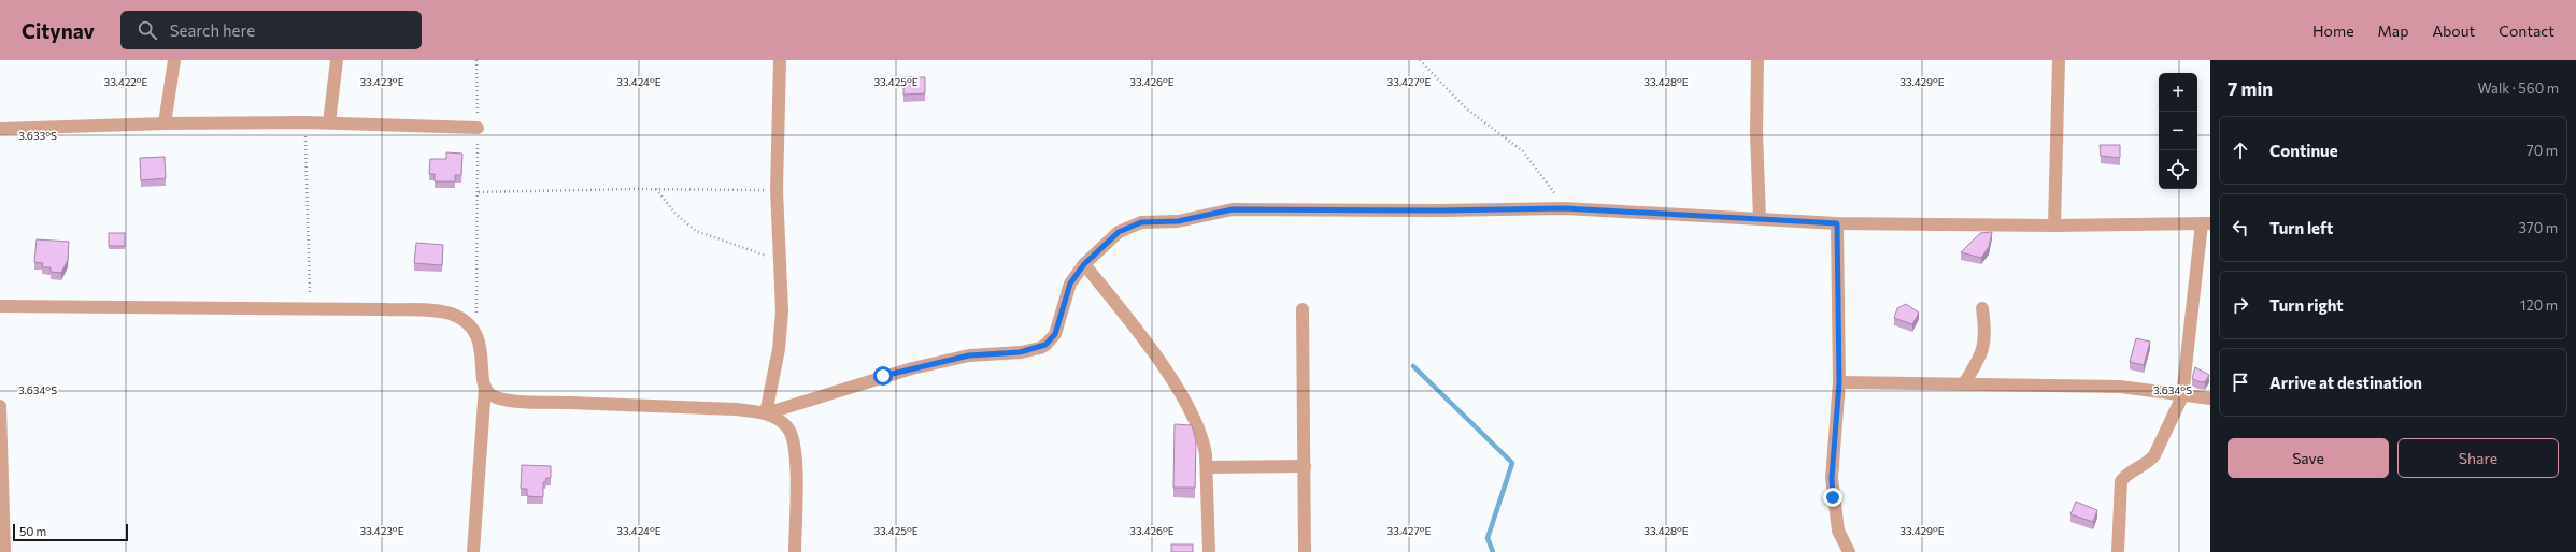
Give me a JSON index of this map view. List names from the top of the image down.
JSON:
{
  "scale_bar": "50 m",
  "page": {
    "header": "Citynav",
    "search": "Search here",
    "nav": [
      "Home",
      "Map",
      "About",
      "Contact"
    ],
    "heading": ["7 min", "Walk · 560 m"],
    "map_buttons": ["+", "−"],
    "list": [
      ["Continue", "70 m"],
      ["Turn left", "370 m"],
      ["Turn right", "120 m"],
      "Arrive at destination"
    ],
    "buttons": ["Save", "Share"],
    "scale": "50 m"
  },
  "coordinates": [
    "33.422°E",
    "33.423°E",
    "33.424°E",
    "33.425°E",
    "33.426°E",
    "33.427°E",
    "33.428°E",
    "33.429°E",
    "3.633°S",
    "3.634°S"
  ]
}
